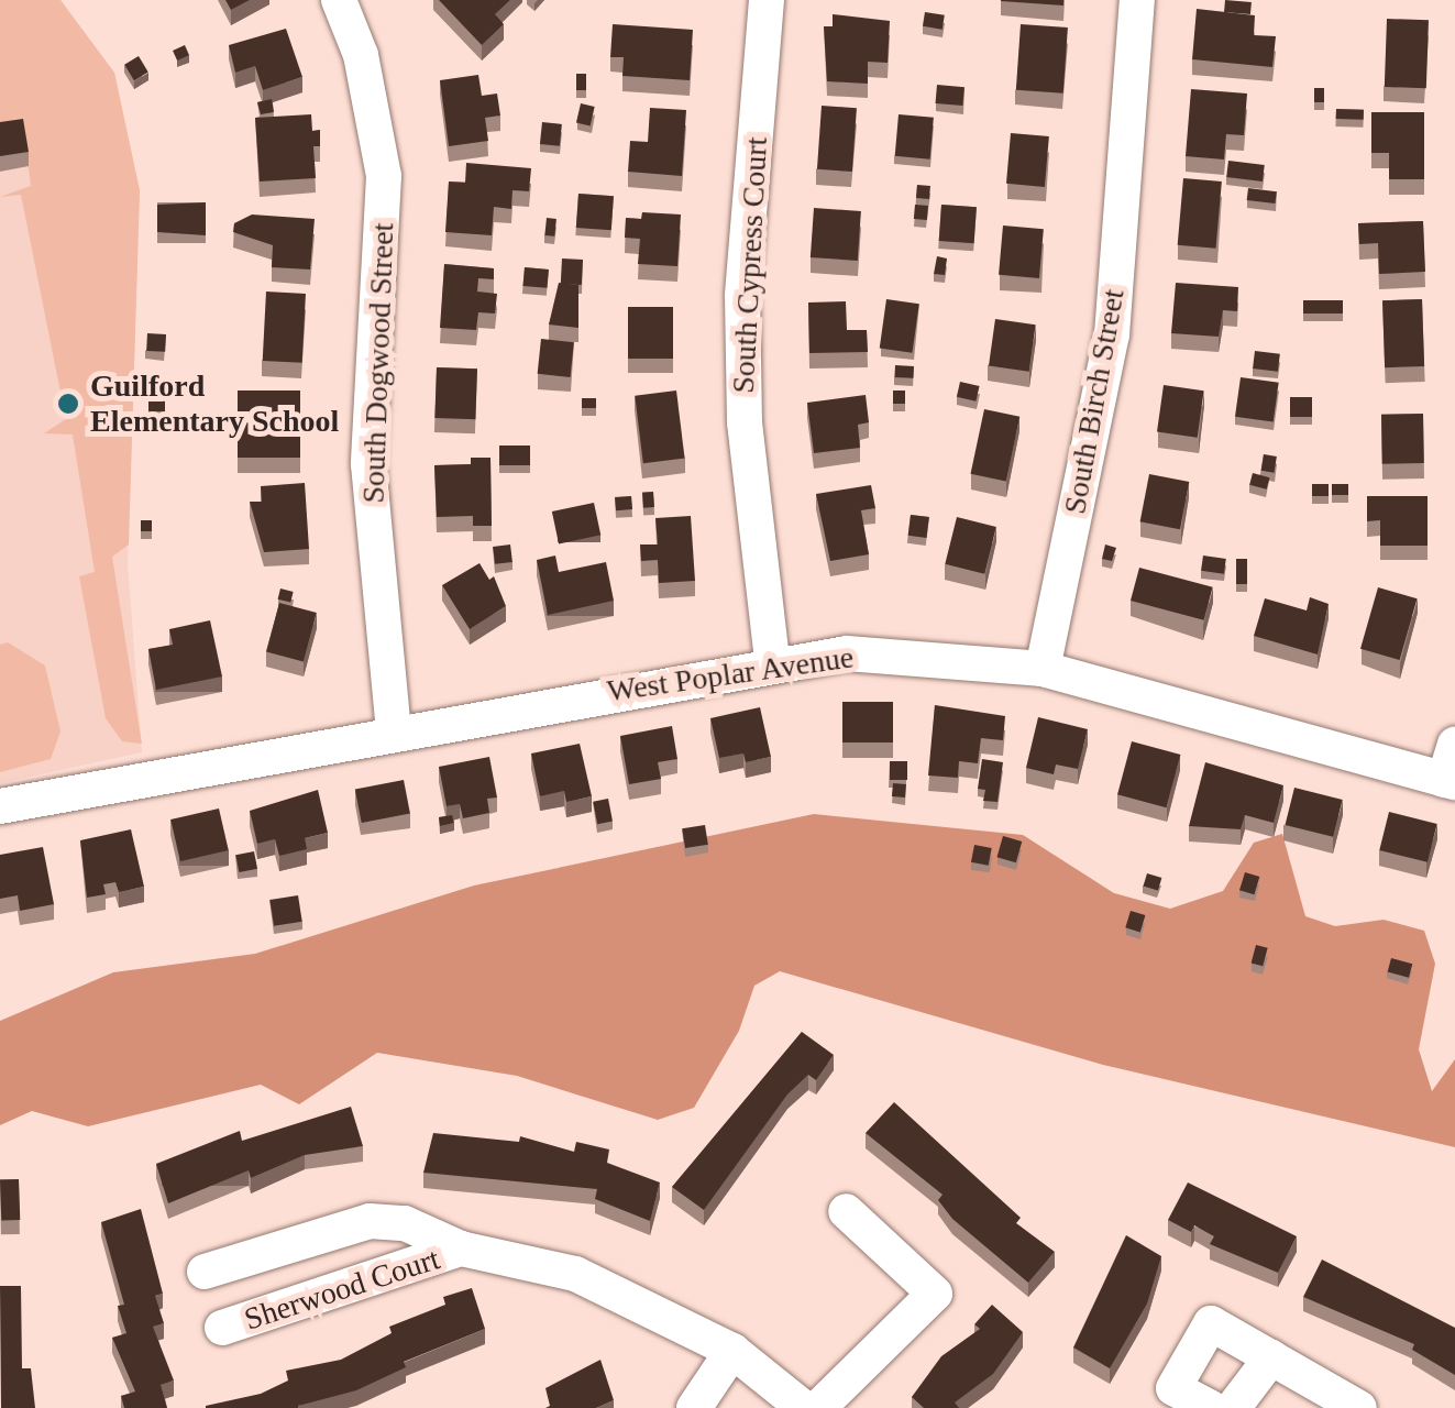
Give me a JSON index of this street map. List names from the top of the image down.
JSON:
{
  "streets": {
    "street": [
      "South Cypress Court",
      "South Dogwood Street",
      "South Birch Street",
      "West Poplar Avenue",
      "Sherwood Court"
    ]
  },
  "crossings": [
    ["South Cypress Court", "West Poplar Avenue"],
    ["South Dogwood Street", "West Poplar Avenue"],
    ["South Birch Street", "West Poplar Avenue"]
  ],
  "places": ["Guilford Elementary School"]
}
